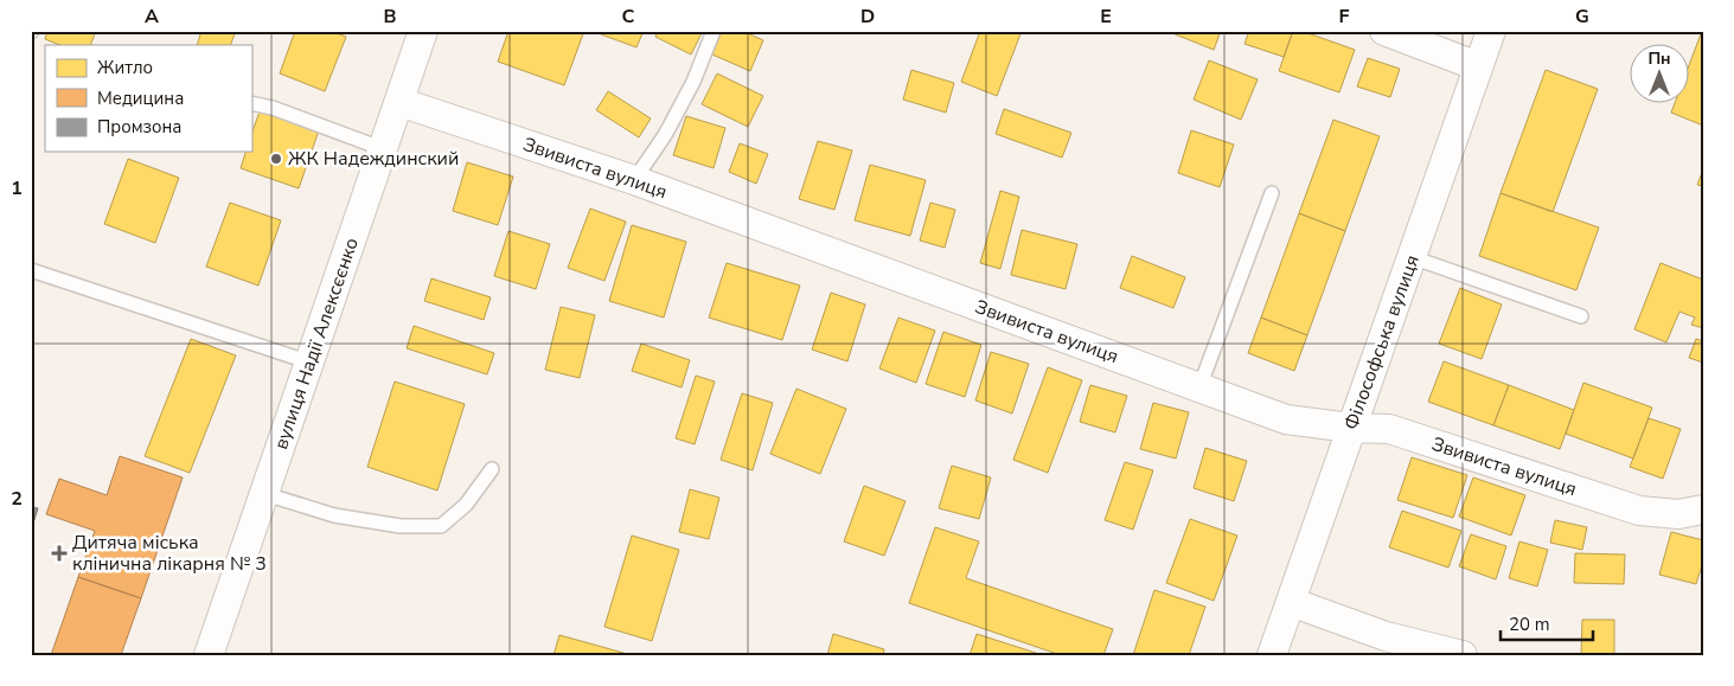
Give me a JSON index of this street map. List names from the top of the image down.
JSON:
{
  "streets": {
    "street": ["Звивиста вулиця", "Філософська вулиця", "вулиця Надії Алексєєнко"]
  },
  "crossings": [
    ["Звивиста вулиця", "Філософська вулиця"],
    ["Звивиста вулиця", "вулиця Надії Алексєєнко"]
  ],
  "places": {
    "other": ["ЖК Надеждинский"],
    "health": ["Дитяча міська клінична лікарня № 3"]
  },
  "legend": ["Житло", "Медицина", "Промзона"],
  "scale_bar": "20 m",
  "north": "top",
  "grid": {
    "columns": [
      "A",
      "B",
      "C",
      "D",
      "E",
      "F",
      "G"
    ],
    "rows": ["1", "2"]
  }
}
